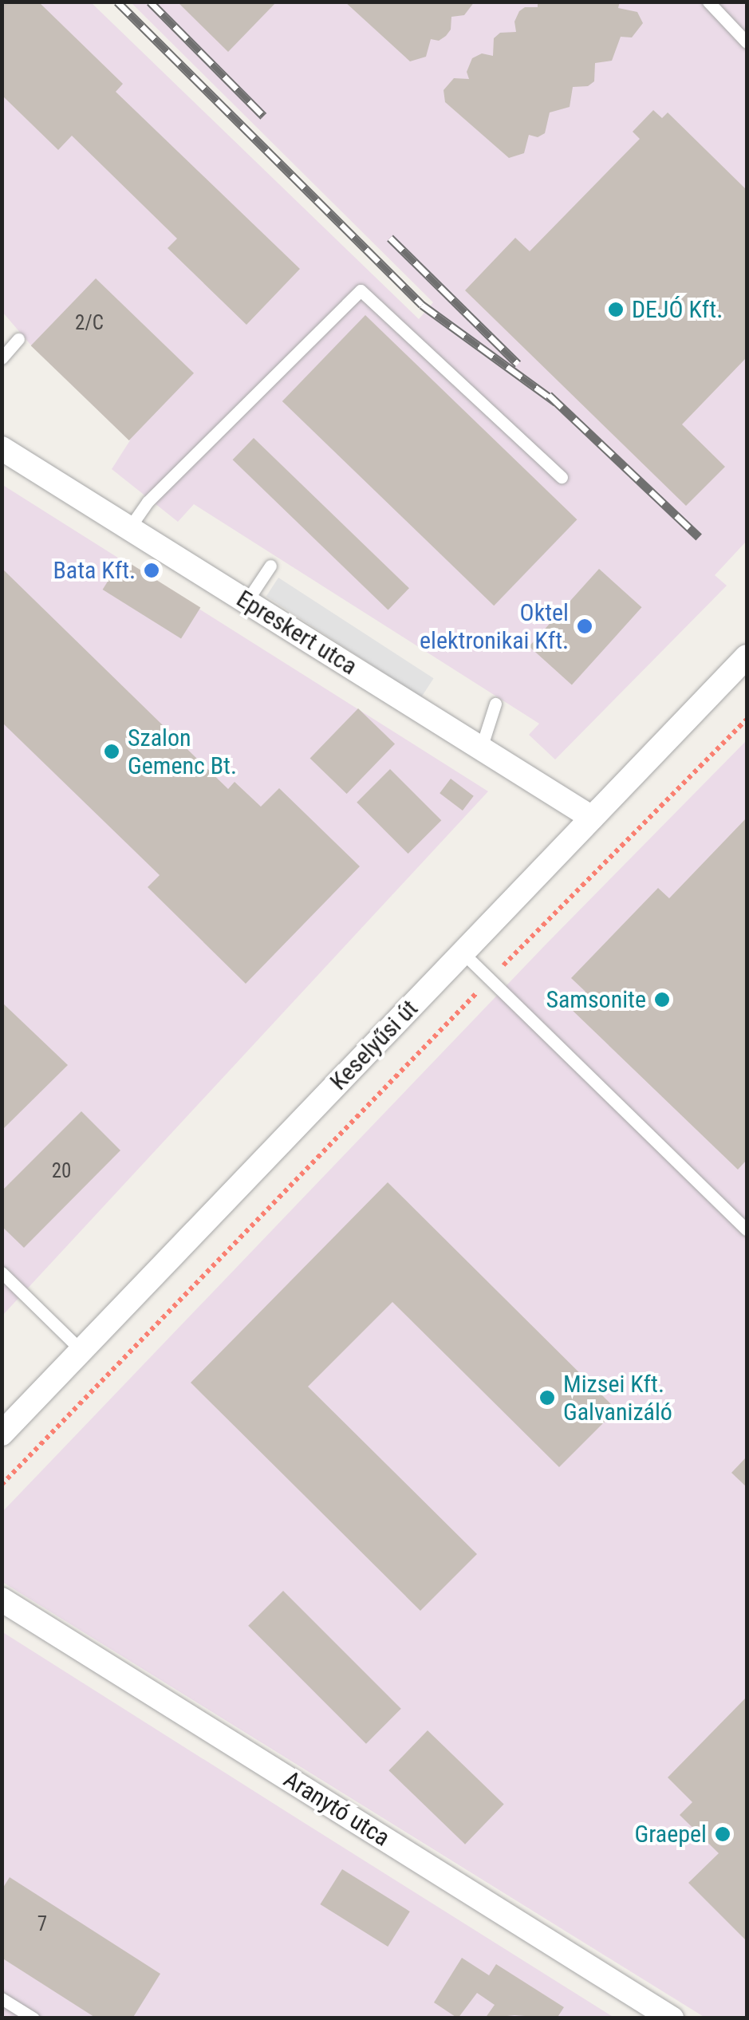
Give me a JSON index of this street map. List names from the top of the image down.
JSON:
{
  "streets": {
    "street": ["Epreskert utca", "Keselyűsi út", "Aranytó utca"]
  },
  "crossings": [
    ["Epreskert utca", "Keselyűsi út"]
  ],
  "places": [
    "DEJÓ Kft.",
    "Bata Kft.",
    "Oktel elektronikai Kft.",
    "Szalon Gemenc Bt.",
    "Samsonite",
    "Mizsei Kft. Galvanizáló",
    "Graepel"
  ],
  "house_numbers": ["2/C", "20", "7"]
}
